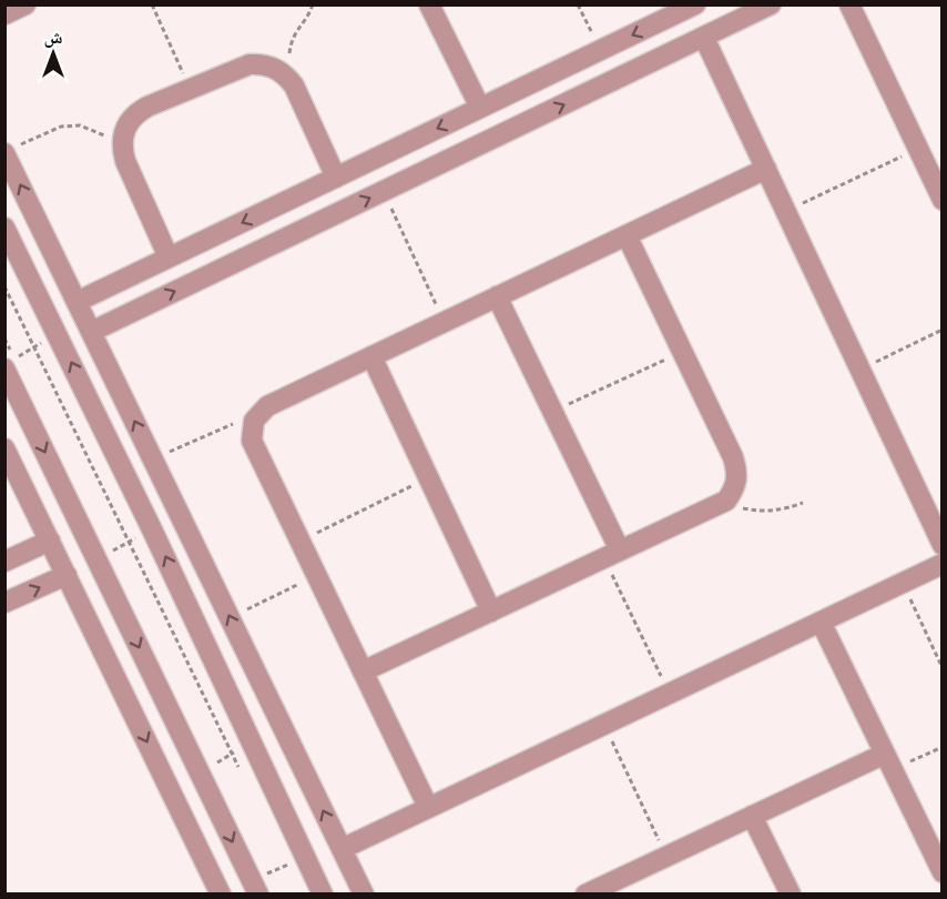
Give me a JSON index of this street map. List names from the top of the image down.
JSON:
{
  "north": "top"
}
